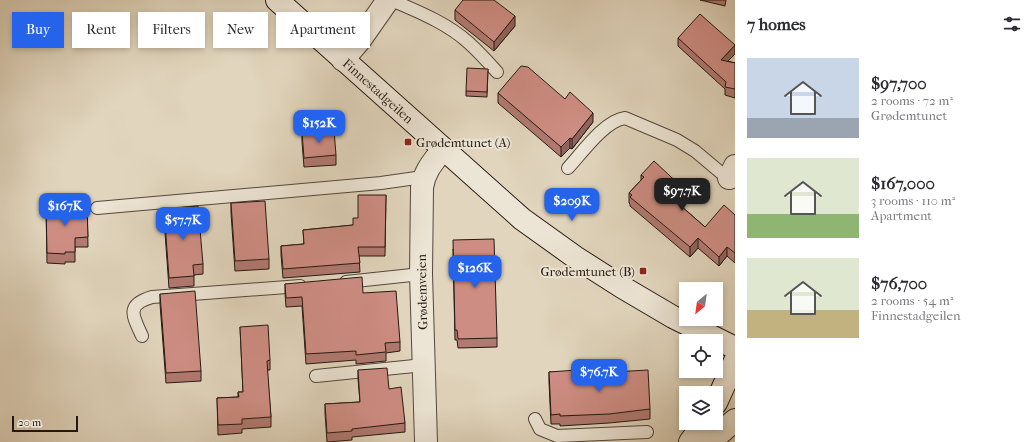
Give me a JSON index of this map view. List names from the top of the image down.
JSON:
{
  "streets": {
    "main road": ["Finnestadgeilen", "Grødemveien"]
  },
  "places": {
    "transit": ["Grødemtunet (A)", "Grødemtunet (B)"]
  },
  "scale_bar": "20 m",
  "north": "bottom left",
  "page": {
    "heading": "7 homes",
    "chip": [
      "Buy",
      "Rent",
      "Filters",
      "New",
      "Apartment"
    ],
    "list": [
      {
        "name": "$97,700",
        "note": "2 rooms · 72 m² · Grødemtunet"
      },
      {
        "name": "$167,000",
        "note": "3 rooms · 110 m² · Apartment"
      },
      {
        "name": "$76,700",
        "note": "2 rooms · 54 m² · Finnestadgeilen"
      }
    ],
    "price": [
      "$152K",
      "$97.7K",
      "$209K",
      "$167K",
      "$57.7K",
      "$126K",
      "$76.7K"
    ],
    "scale": "20 m"
  }
}
